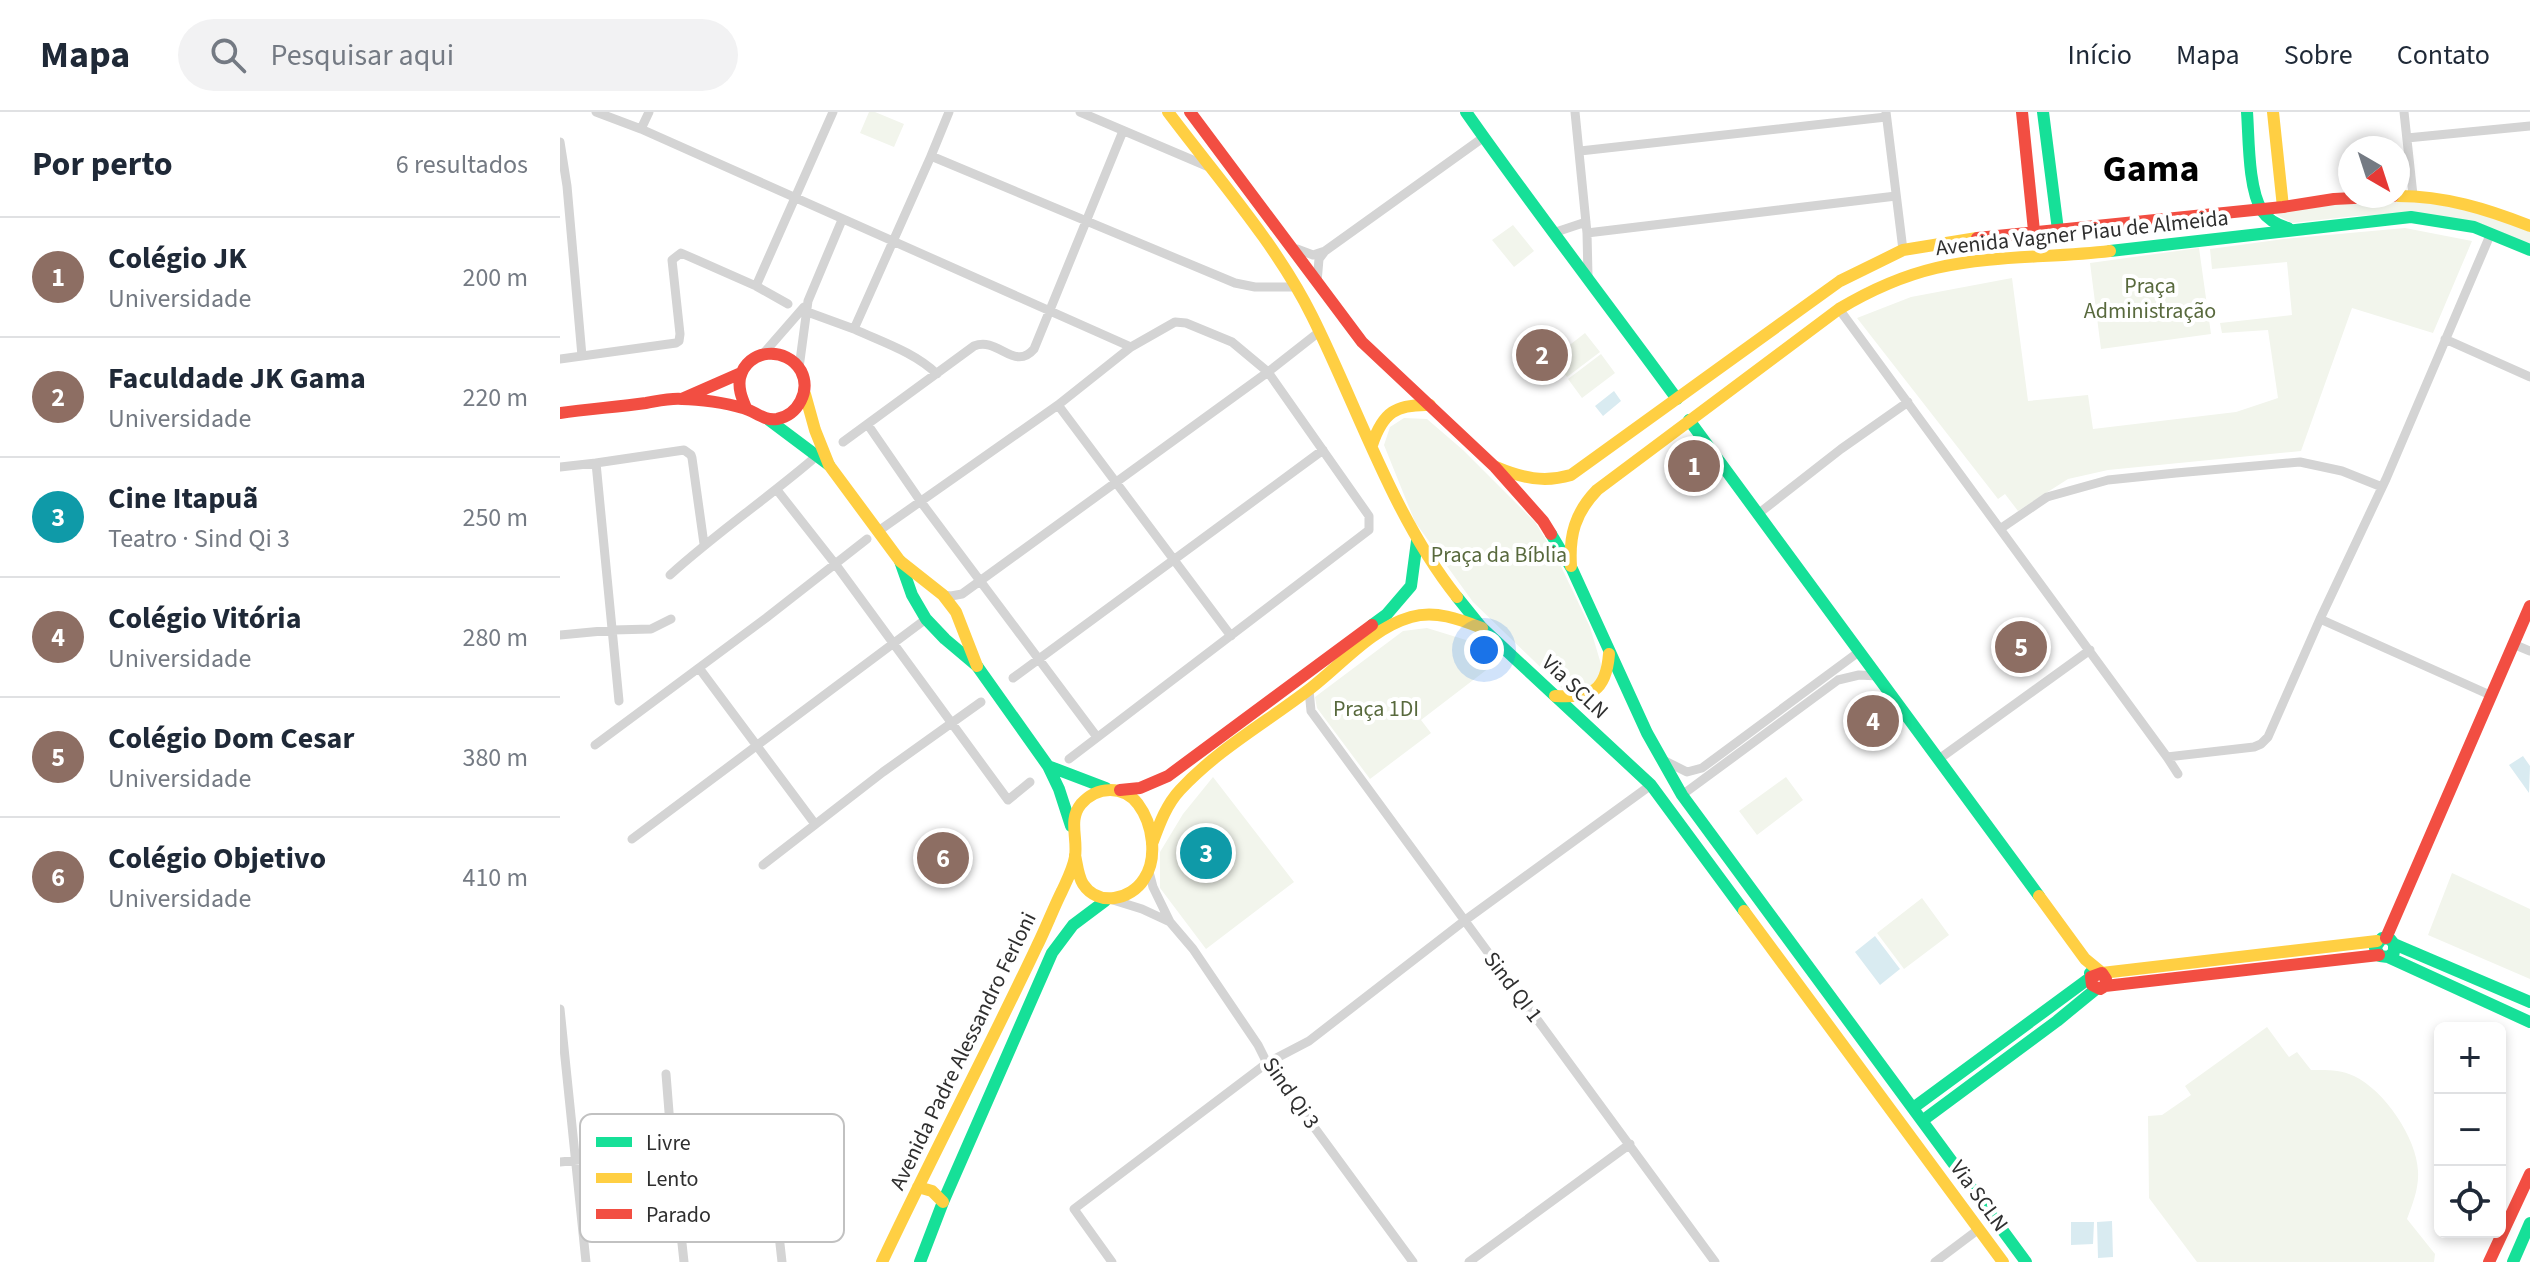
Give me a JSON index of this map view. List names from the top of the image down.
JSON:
{
  "streets": {
    "main road": ["Avenida Vagner Piau de Almeida", "Via SCLN", "Avenida Padre Alessandro Ferloni"],
    "street": ["Sind QI 1", "Sind Qi 3"]
  },
  "crossings": [
    ["Avenida Vagner Piau de Almeida", "Via SCLN"]
  ],
  "districts": ["Gama"],
  "parks": ["Praça Administração", "Praça da Bíblia", "Praça 1DI"],
  "legend": ["Livre", "Lento", "Parado"],
  "north": "bottom right",
  "page": {
    "header": "Mapa",
    "search": "Pesquisar aqui",
    "nav": [
      "Início",
      "Mapa",
      "Sobre",
      "Contato"
    ],
    "heading": ["Por perto", "6 resultados"],
    "list": [
      {
        "mark": "1",
        "name": "Colégio JK",
        "note": "Universidade",
        "value": "200 m"
      },
      {
        "mark": "2",
        "name": "Faculdade JK Gama",
        "note": "Universidade",
        "value": "220 m"
      },
      {
        "mark": "3",
        "name": "Cine Itapuã",
        "note": "Teatro · Sind Qi 3",
        "value": "250 m"
      },
      {
        "mark": "4",
        "name": "Colégio Vitória",
        "note": "Universidade",
        "value": "280 m"
      },
      {
        "mark": "5",
        "name": "Colégio Dom Cesar",
        "note": "Universidade",
        "value": "380 m"
      },
      {
        "mark": "6",
        "name": "Colégio Objetivo",
        "note": "Universidade",
        "value": "410 m"
      }
    ],
    "pins": [
      "2",
      "1",
      "5",
      "4",
      "3",
      "6"
    ],
    "map_buttons": ["+", "−"]
  }
}
